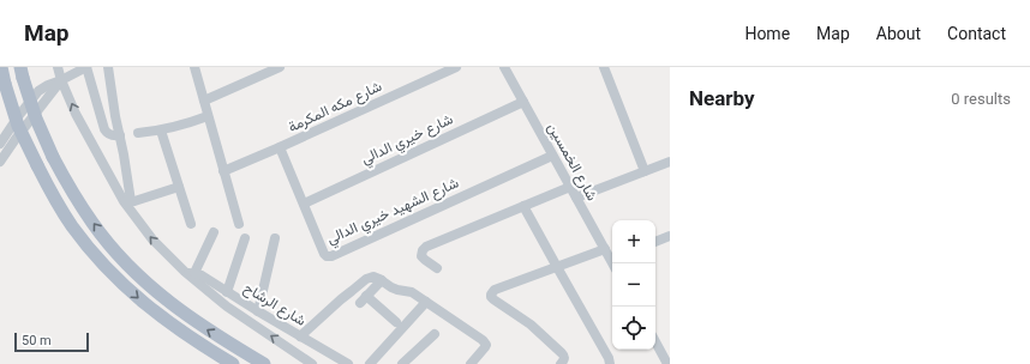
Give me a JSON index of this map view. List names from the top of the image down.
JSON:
{
  "streets": {
    "street": [
      "شارع مكه المكرمة",
      "شارع خيري الدالي",
      "شارع الخمسين",
      "شارع الشهيد خيري الدالي",
      "شارع الرشاح"
    ]
  },
  "crossings": [
    ["شارع مكه المكرمة", "شارع الشهيد خيري الدالي"],
    ["شارع خيري الدالي", "شارع الخمسين"],
    ["شارع خيري الدالي", "شارع الشهيد خيري الدالي"],
    ["شارع الخمسين", "شارع الشهيد خيري الدالي"]
  ],
  "scale_bar": "50 m",
  "page": {
    "header": "Map",
    "nav": [
      "Home",
      "Map",
      "About",
      "Contact"
    ],
    "heading": ["Nearby", "0 results"],
    "map_buttons": ["+", "−"],
    "scale": "50 m"
  }
}
